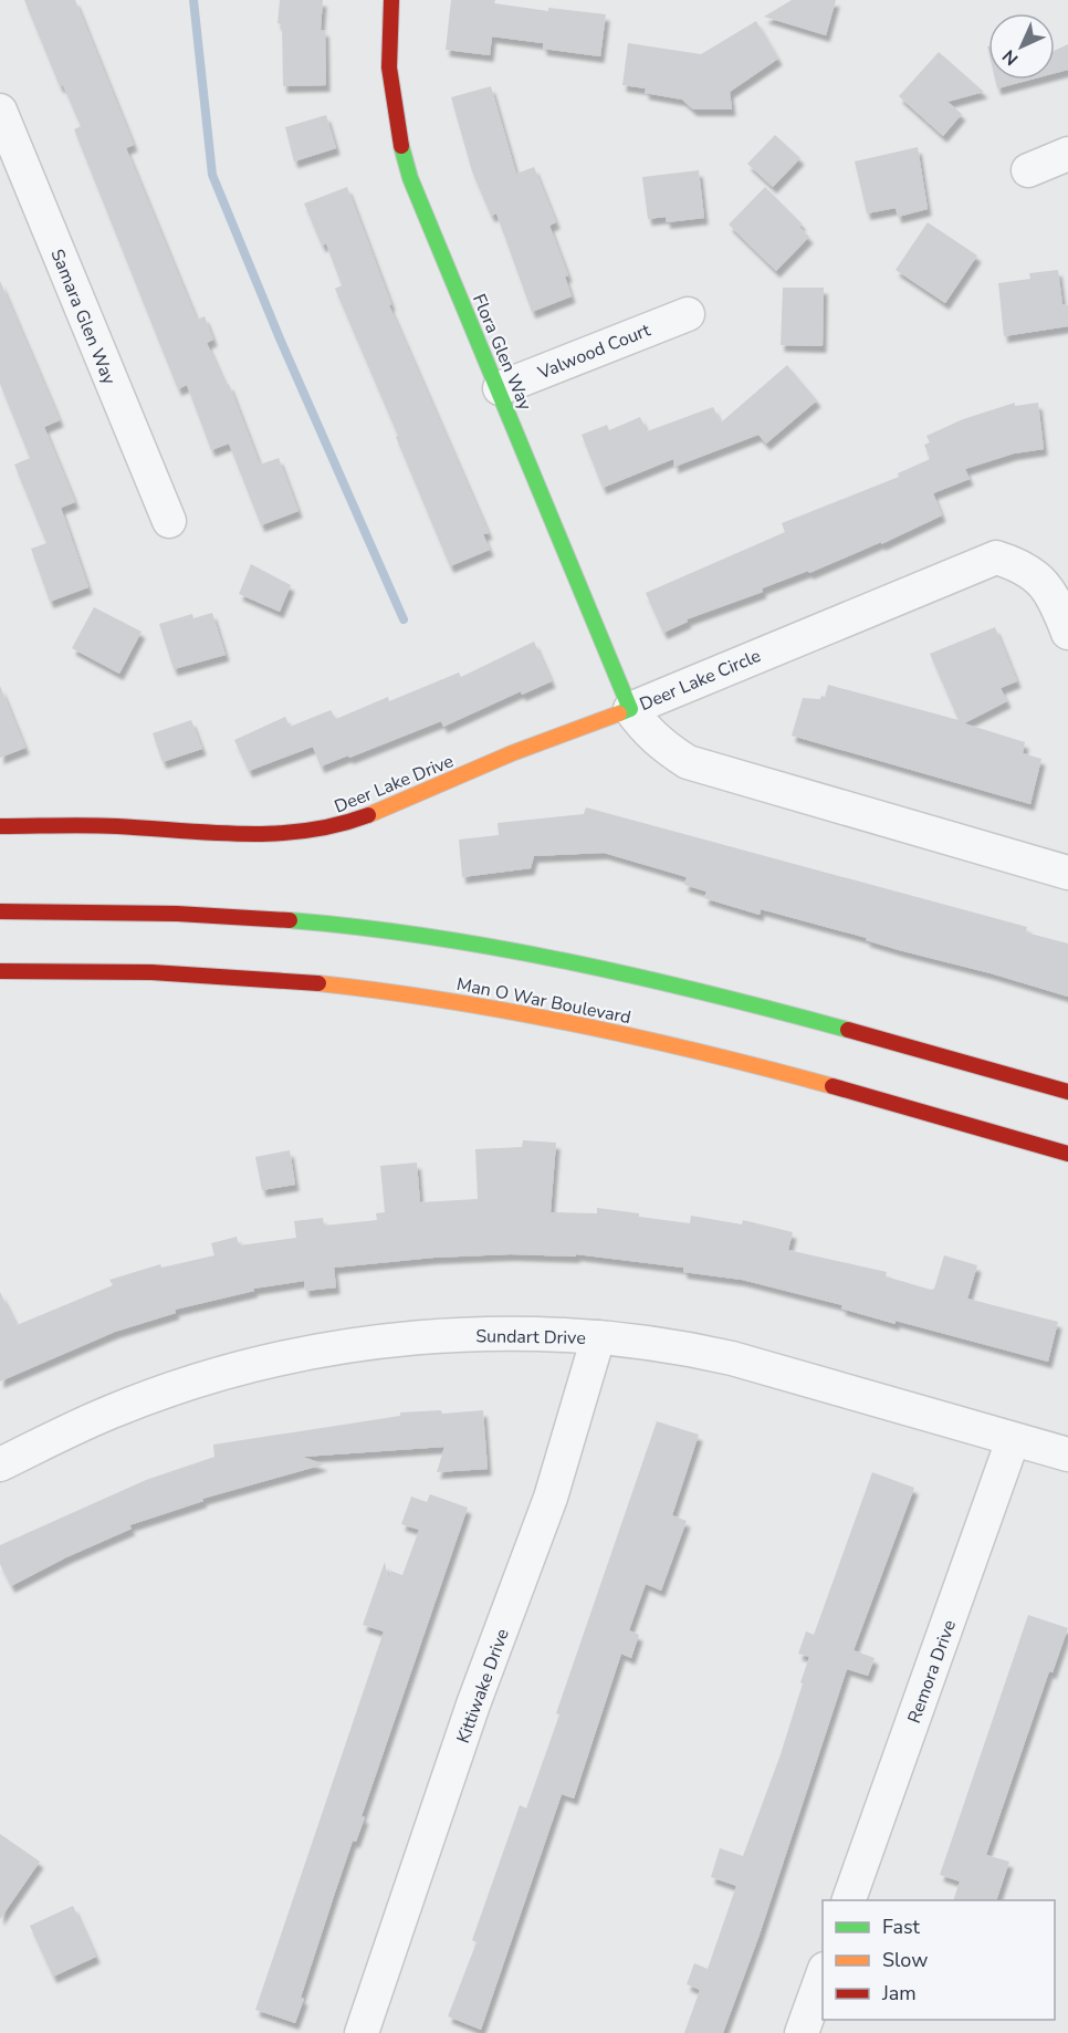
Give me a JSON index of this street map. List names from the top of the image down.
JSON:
{
  "streets": {
    "main road": ["Flora Glen Way", "Deer Lake Drive", "Man O War Boulevard"],
    "street": [
      "Samara Glen Way",
      "Valwood Court",
      "Deer Lake Circle",
      "Sundart Drive",
      "Remora Drive",
      "Kittiwake Drive"
    ]
  },
  "crossings": [
    ["Valwood Court", "Flora Glen Way"],
    ["Flora Glen Way", "Deer Lake Circle"],
    ["Flora Glen Way", "Deer Lake Drive"],
    ["Deer Lake Circle", "Deer Lake Drive"],
    ["Sundart Drive", "Remora Drive"],
    ["Sundart Drive", "Kittiwake Drive"]
  ],
  "legend": ["Fast", "Slow", "Jam"],
  "north": "bottom left"
}
